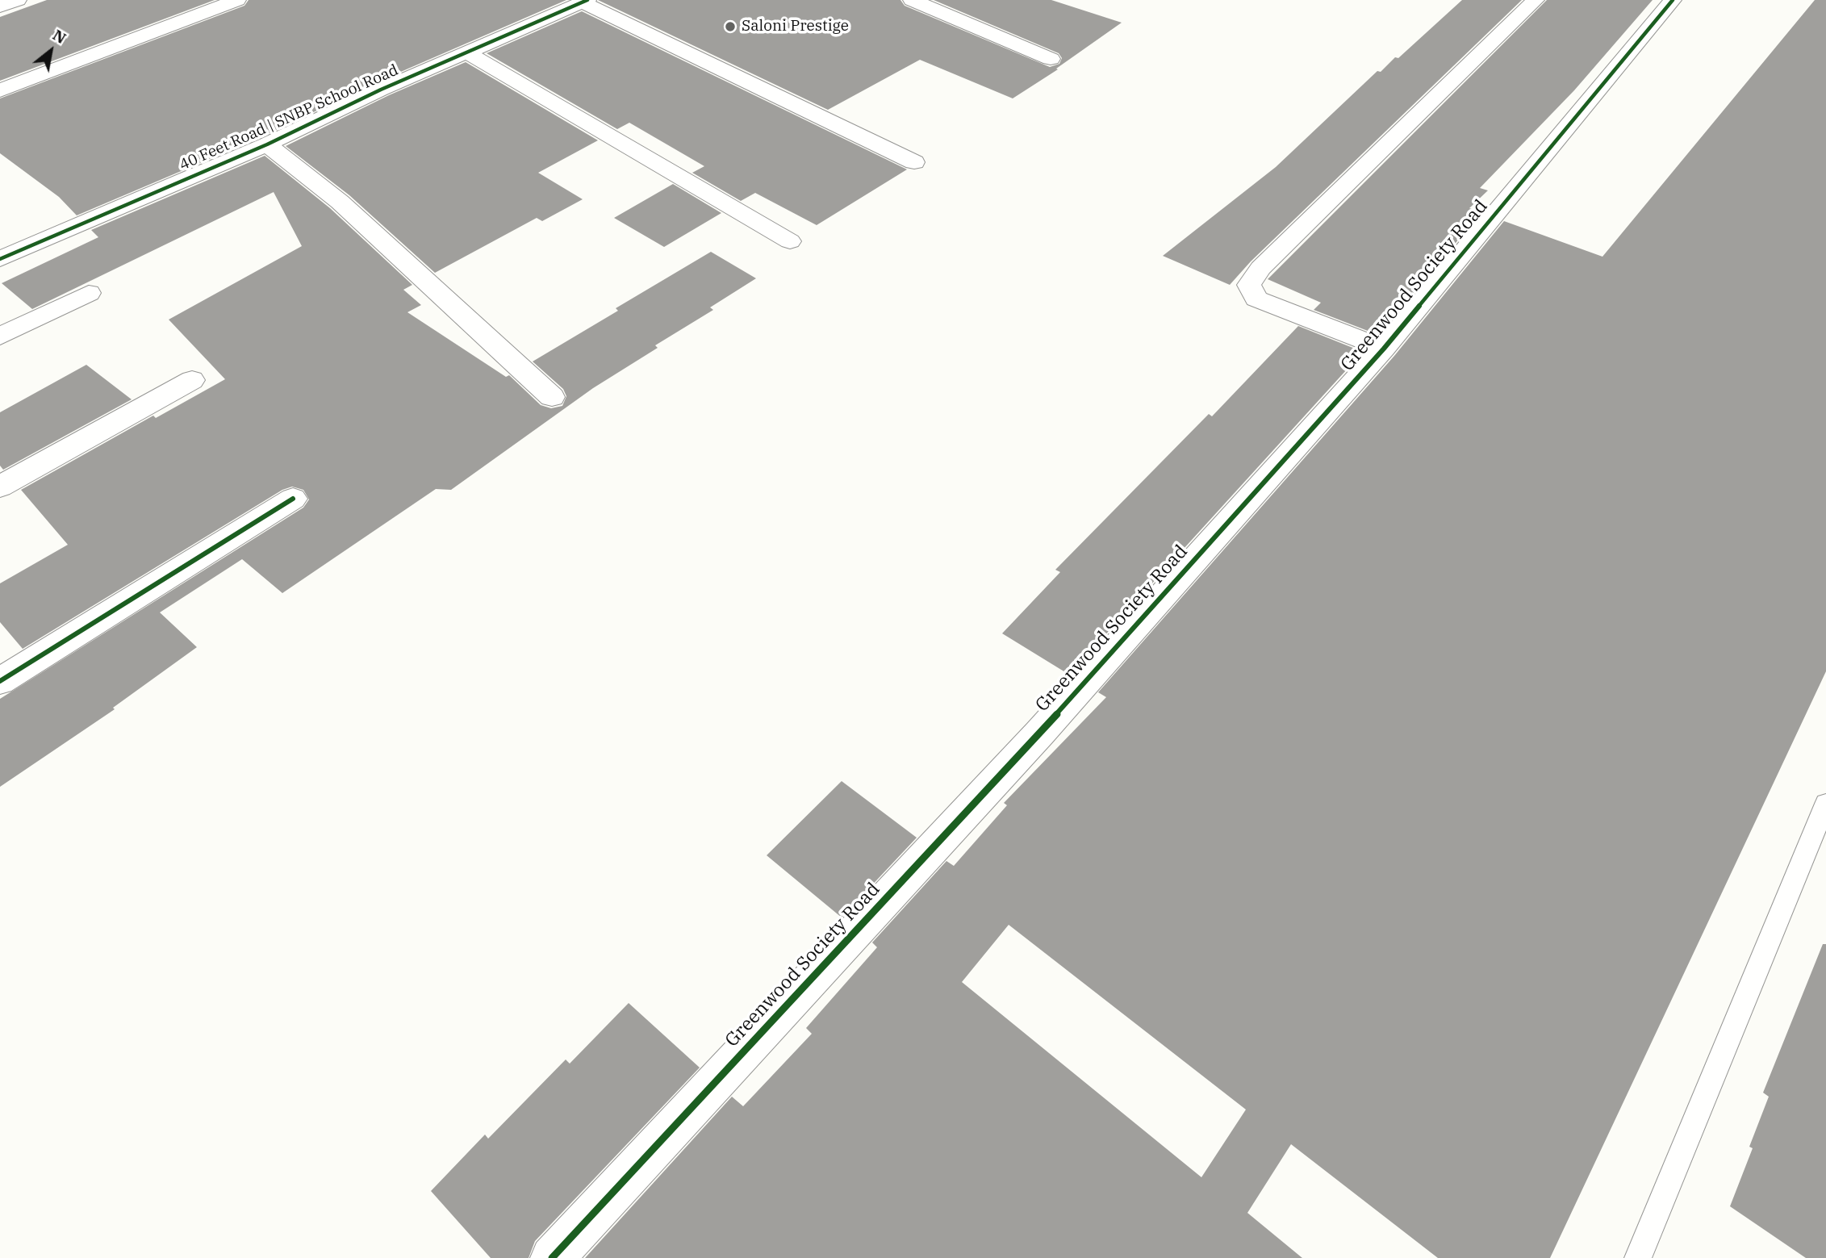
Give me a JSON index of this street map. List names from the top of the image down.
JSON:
{
  "streets": {
    "street": ["40 Feet Road | SNBP School Road", "Greenwood Society Road"]
  },
  "places": ["Saloni Prestige"],
  "north": "top right"
}
